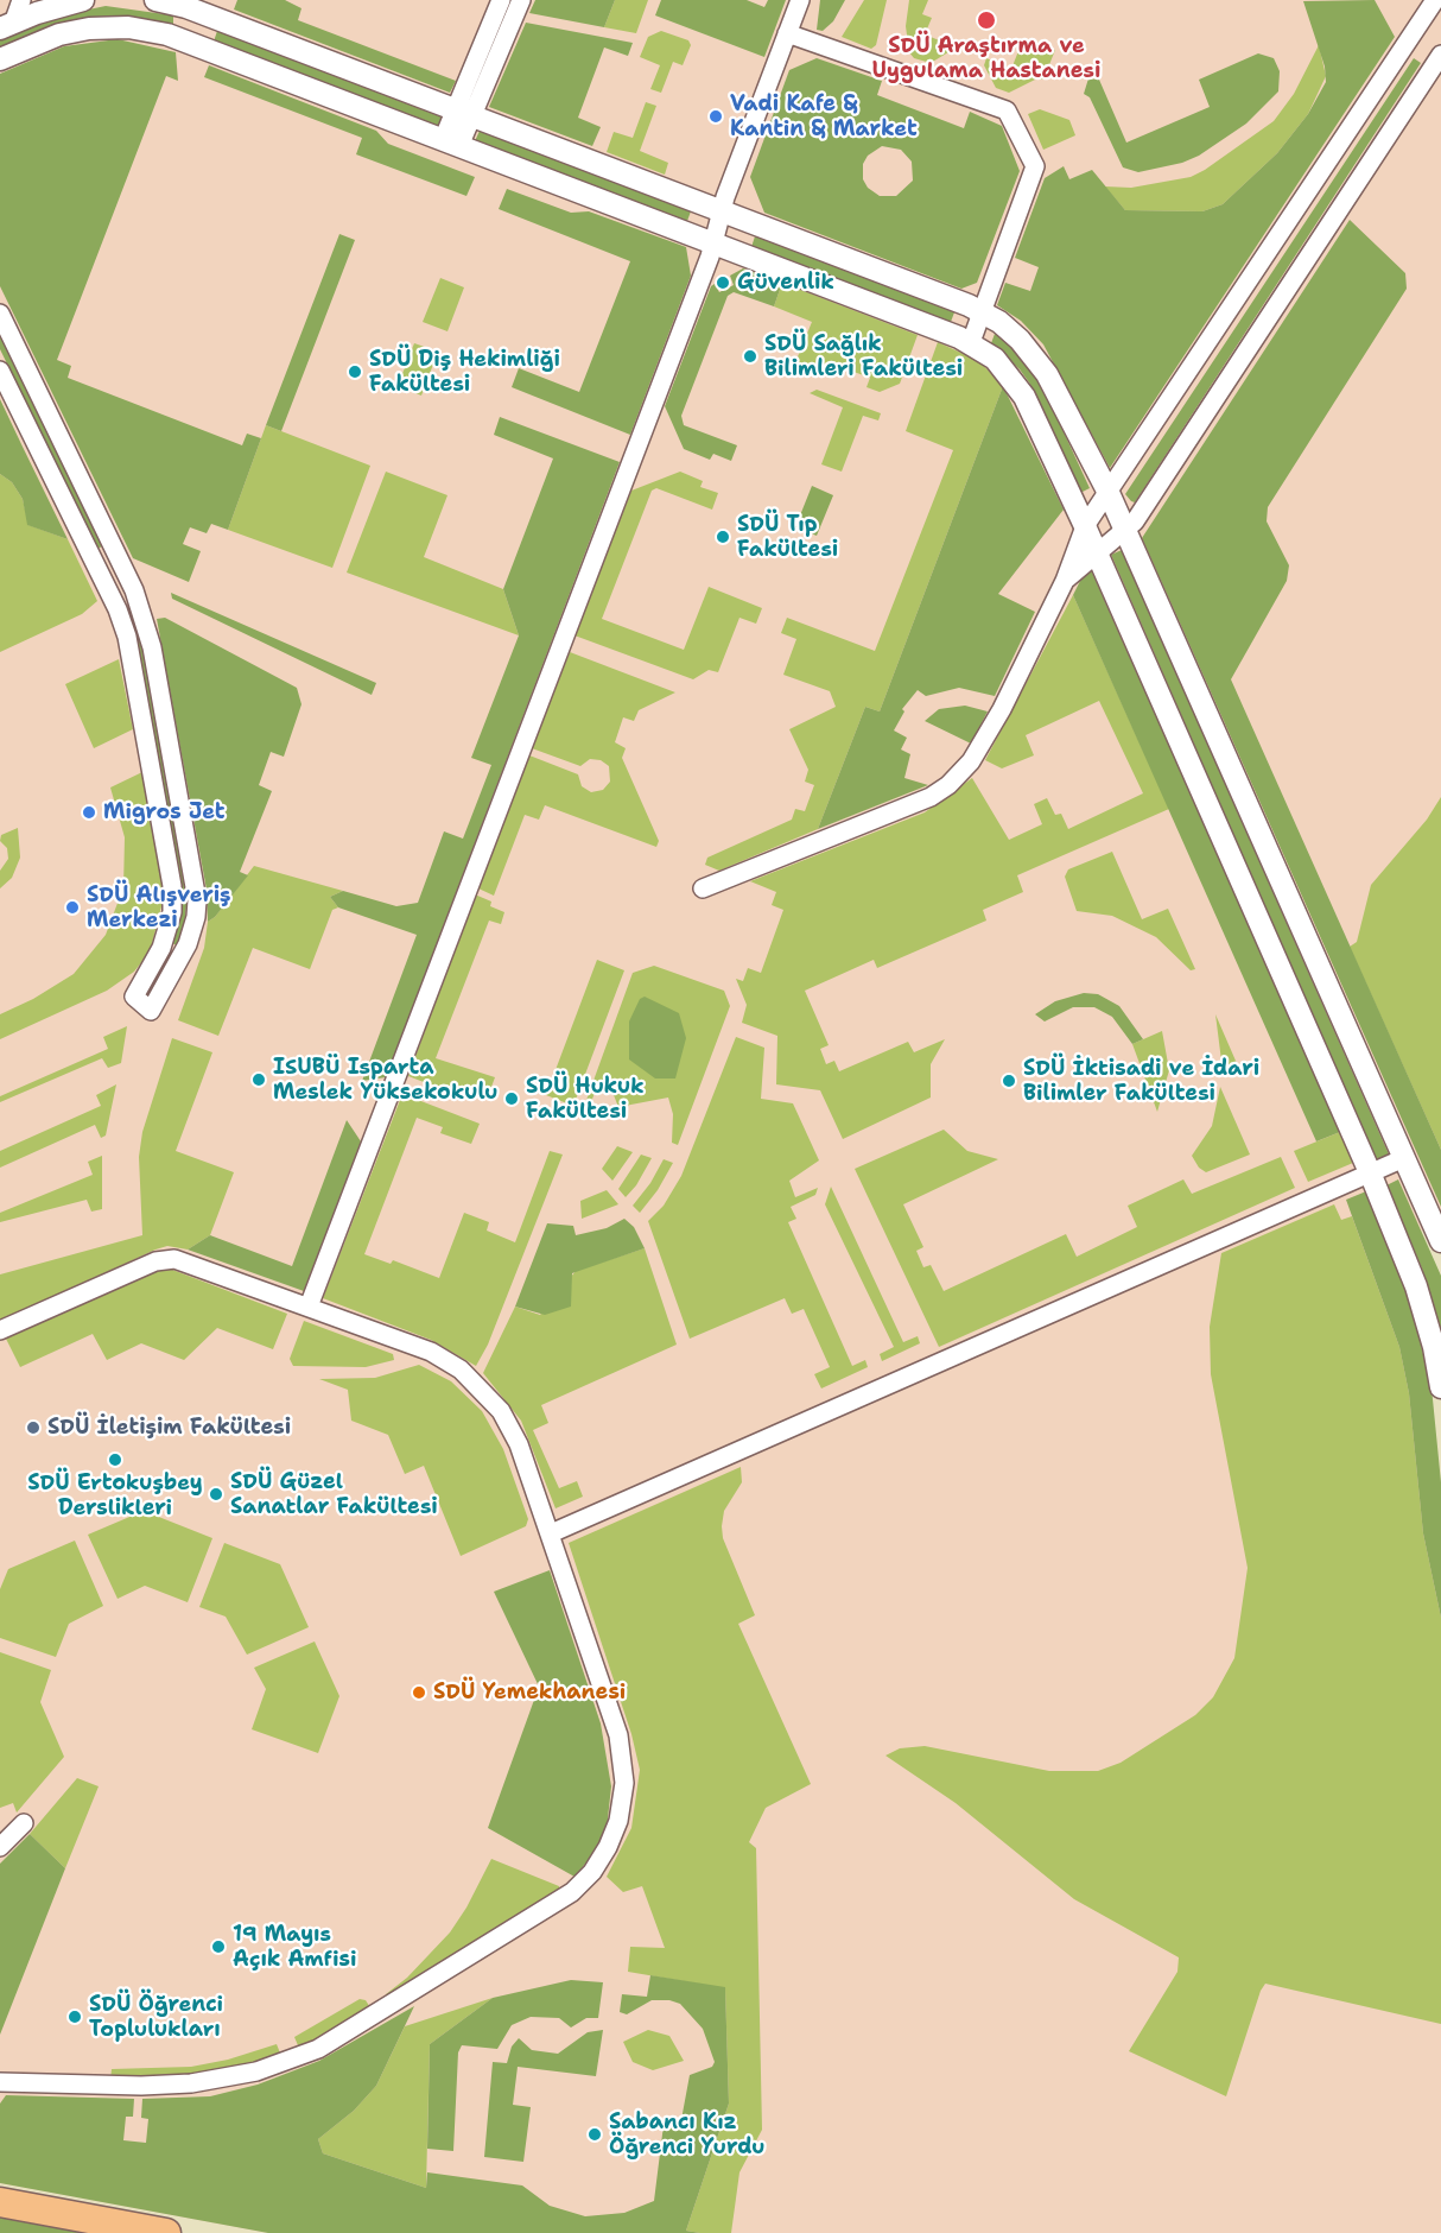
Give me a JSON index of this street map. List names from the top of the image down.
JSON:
{
  "places": [
    "SDÜ Araştırma ve Uygulama Hastanesi",
    "Vadi Kafe & Kantin & Market",
    "Güvenlik",
    "SDÜ Sağlık Bilimleri Fakültesi",
    "SDÜ Diş Hekimliği Fakültesi",
    "SDÜ Tıp Fakültesi",
    "Migros Jet",
    "SDÜ Alışveriş Merkezi",
    "ISUBÜ Isparta Meslek Yüksekokulu",
    "SDÜ İktisadi ve İdari Bilimler Fakültesi",
    "SDÜ Hukuk Fakültesi",
    "SDÜ İletişim Fakültesi",
    "SDÜ Ertokuşbey Derslikleri",
    "SDÜ Güzel Sanatlar Fakültesi",
    "SDÜ Yemekhanesi",
    "19 Mayıs Açık Amfisi",
    "SDÜ Öğrenci Toplulukları",
    "Sabancı Kız Öğrenci Yurdu"
  ]
}
